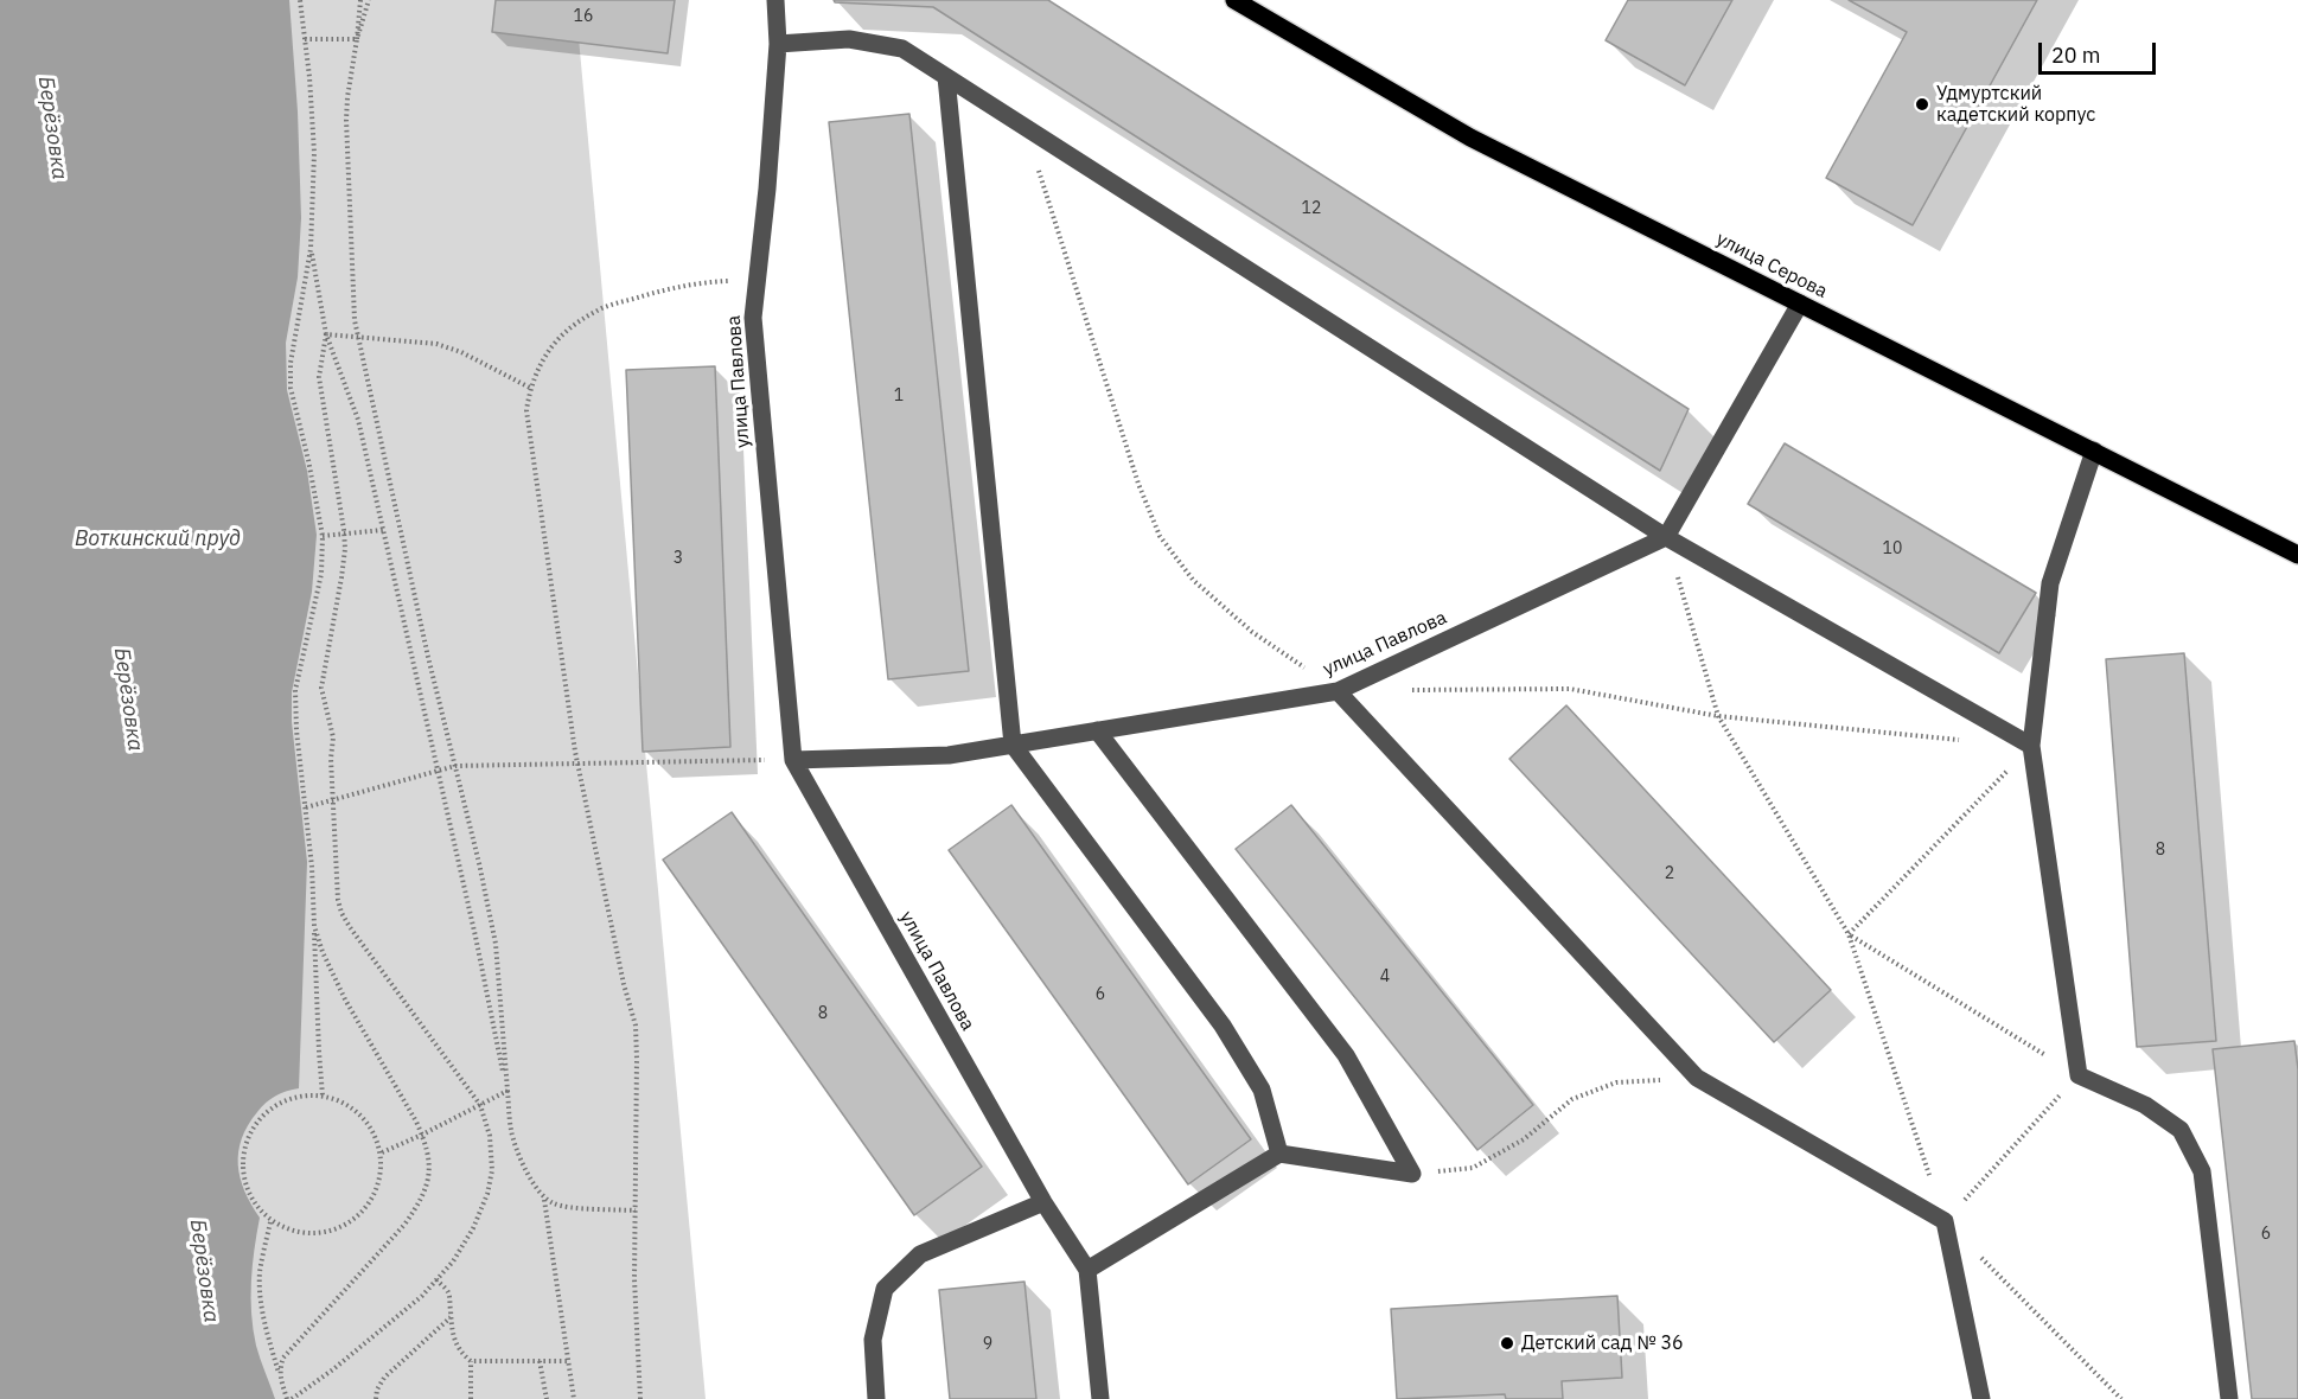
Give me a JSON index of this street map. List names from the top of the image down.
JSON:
{
  "streets": {
    "main road": ["улица Серова"],
    "street": ["улица Павлова"]
  },
  "water": ["Берёзовка", "Воткинский пруд"],
  "places": ["Удмуртский кадетский корпус", "Детский сад № 36"],
  "house_numbers": [
    "16",
    "12",
    "1",
    "10",
    "3",
    "8",
    "2",
    "4",
    "6",
    "8",
    "6",
    "9"
  ],
  "scale_bar": "20 m"
}
